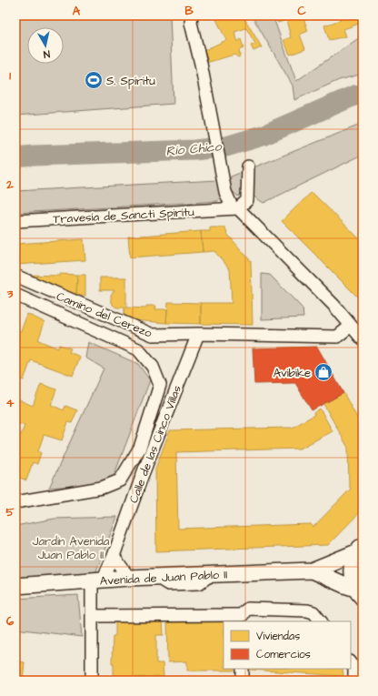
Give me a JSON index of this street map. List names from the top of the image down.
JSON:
{
  "streets": {
    "main road": ["Avenida de Juan Pablo II"],
    "street": ["Travesía de Sancti Spiritu", "Camino del Cerezo", "Calle de las Cinco Villas"]
  },
  "crossings": [
    ["Camino del Cerezo", "Calle de las Cinco Villas"],
    ["Calle de las Cinco Villas", "Avenida de Juan Pablo II"]
  ],
  "water": ["Río Chico"],
  "parks": ["Jardín Avenida Juan Pablo II"],
  "places": {
    "sports": ["S. Spíritu"],
    "shop": ["Avibike"]
  },
  "legend": ["Viviendas", "Comercios"],
  "north": "bottom",
  "grid": {
    "columns": ["A", "B", "C"],
    "rows": [
      "1",
      "2",
      "3",
      "4",
      "5",
      "6"
    ]
  }
}
